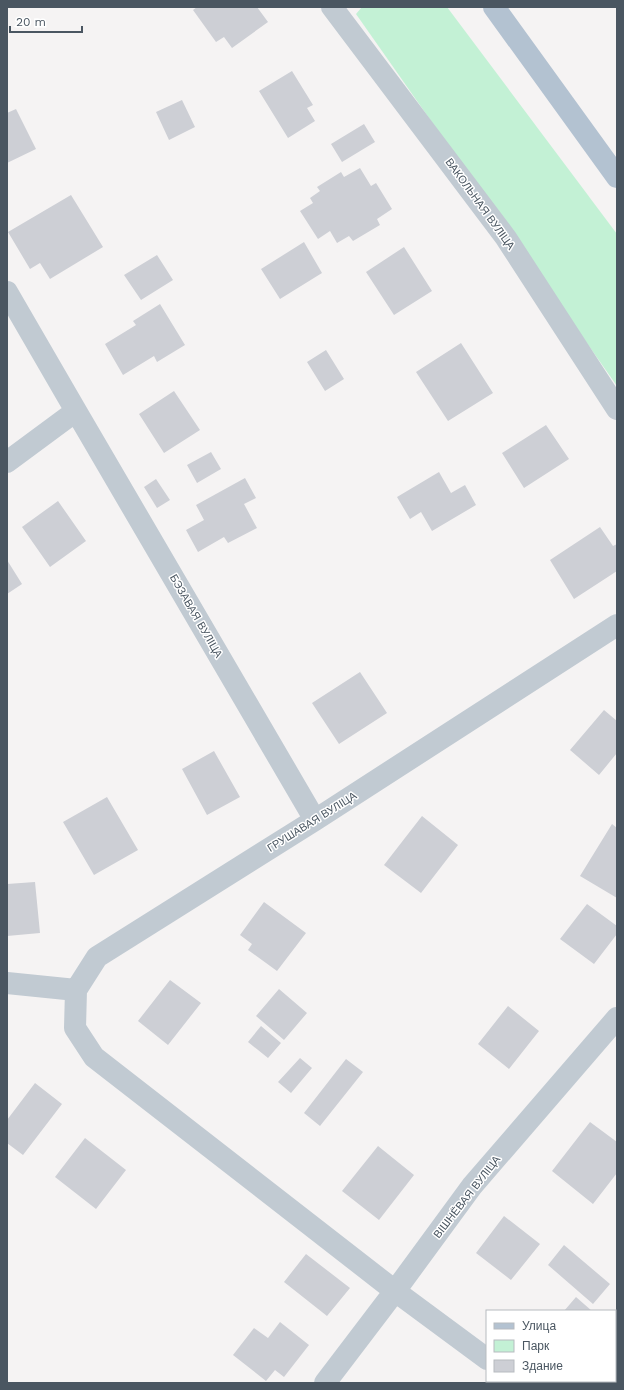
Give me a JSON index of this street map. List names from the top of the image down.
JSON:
{
  "streets": {
    "street": [
      "ВАКОЛЬНАЯ ВУЛІЦА",
      "БЭЗАВАЯ ВУЛІЦА",
      "ГРУШАВАЯ ВУЛІЦА",
      "ВІШНЁВАЯ ВУЛІЦА"
    ]
  },
  "crossings": [
    ["БЭЗАВАЯ ВУЛІЦА", "ГРУШАВАЯ ВУЛІЦА"]
  ],
  "legend": ["Улица", "Парк", "Здание"],
  "scale_bar": "20 m"
}
